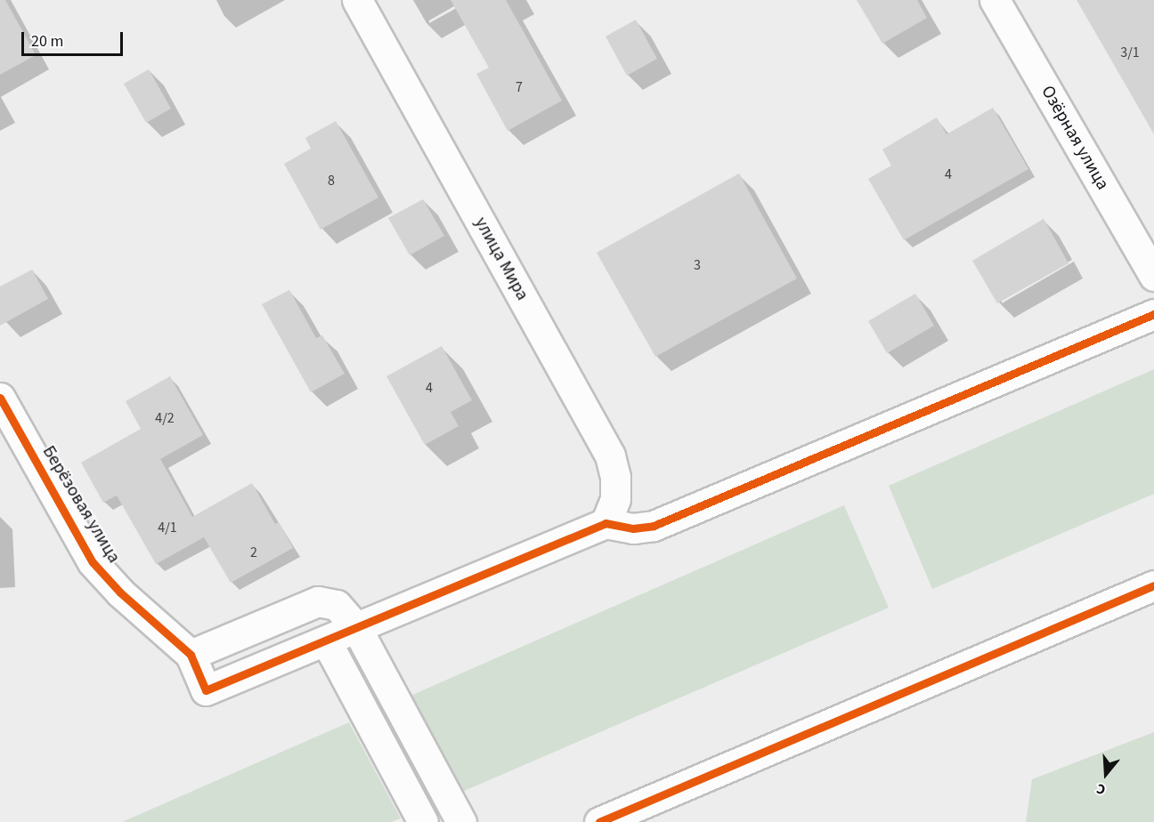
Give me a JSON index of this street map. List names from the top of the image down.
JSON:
{
  "streets": {
    "street": ["Озёрная улица", "улица Мира", "Берёзовая улица"]
  },
  "house_numbers": [
    "3/1",
    "7",
    "4",
    "8",
    "3",
    "4",
    "4/2",
    "4/1",
    "2"
  ],
  "scale_bar": "20 m",
  "north": "bottom"
}
